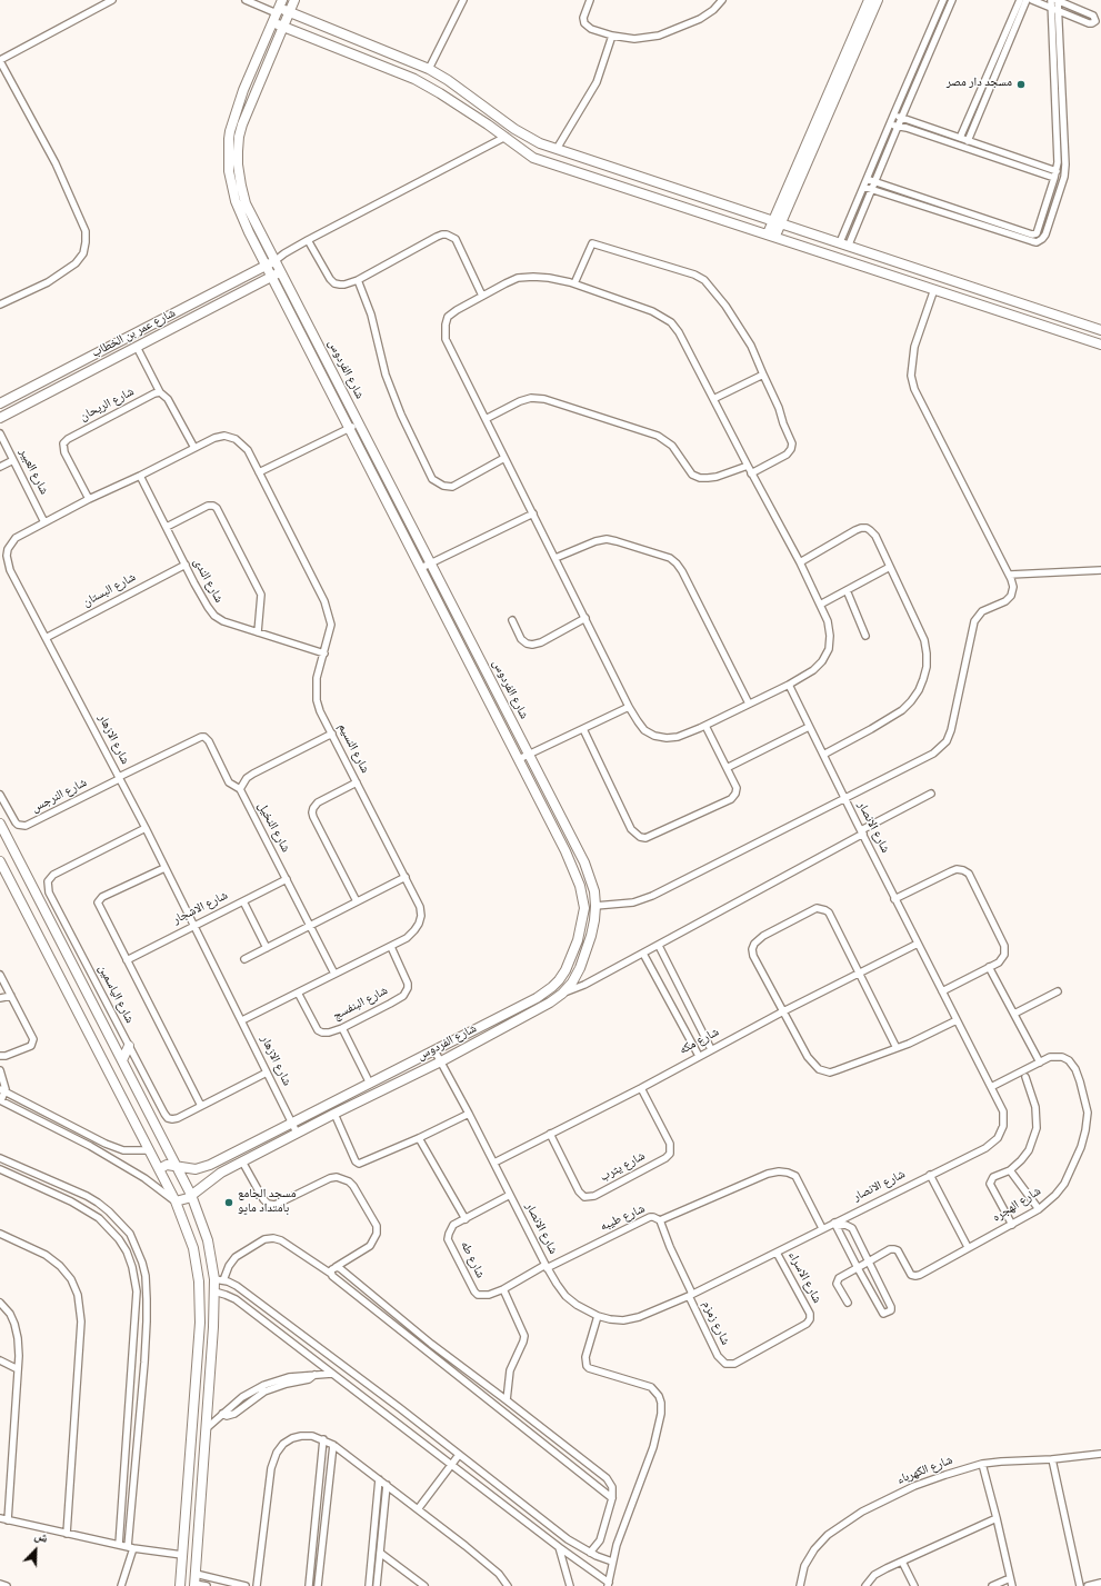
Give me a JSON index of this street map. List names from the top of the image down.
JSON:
{
  "streets": {
    "street": [
      "شارع عمر بن الخطاب",
      "شارع الفردوس",
      "شارع الريحان",
      "شارع العبير",
      "شارع الندى",
      "شارع البستان",
      "شارع الازهار",
      "شارع النسيم",
      "شارع النرجس",
      "شارع النخيل",
      "شارع الانصار",
      "شارع الاشجار",
      "شارع الياسمين",
      "شارع البنفسج",
      "شارع مكه",
      "شارع يثرب",
      "شارع الهجره",
      "شارع طيبه",
      "شارع طه",
      "شارع الاسراء",
      "شارع زمزم",
      "شارع الكهرباء"
    ]
  },
  "crossings": [
    ["شارع عمر بن الخطاب", "شارع الفردوس"],
    ["شارع الفردوس", "شارع الازهار"],
    ["شارع الفردوس", "شارع الانصار"],
    ["شارع الريحان", "شارع الازهار"],
    ["شارع العبير", "شارع الازهار"],
    ["شارع الندى", "شارع البستان"],
    ["شارع الندى", "شارع الازهار"],
    ["شارع الندى", "شارع النسيم"],
    ["شارع البستان", "شارع الازهار"],
    ["شارع الازهار", "شارع النسيم"],
    ["شارع الازهار", "شارع النرجس"],
    ["شارع الازهار", "شارع الاشجار"],
    ["شارع الازهار", "شارع الياسمين"],
    ["شارع النسيم", "شارع النخيل"],
    ["شارع النسيم", "شارع البنفسج"],
    ["شارع النرجس", "شارع النخيل"],
    ["شارع النخيل", "شارع الاشجار"],
    ["شارع الانصار", "شارع مكه"],
    ["شارع الانصار", "شارع الهجره"],
    ["شارع الانصار", "شارع طيبه"],
    ["شارع الانصار", "شارع طه"],
    ["شارع الانصار", "شارع الاسراء"],
    ["شارع الانصار", "شارع زمزم"],
    ["شارع مكه", "شارع يثرب"],
    ["شارع طيبه", "شارع طه"],
    ["شارع طيبه", "شارع زمزم"],
    ["شارع الاسراء", "شارع زمزم"]
  ],
  "places": ["مسجد دار مصر", "مسجد الجامع بامتداد مايو"],
  "north": "top right"
}
